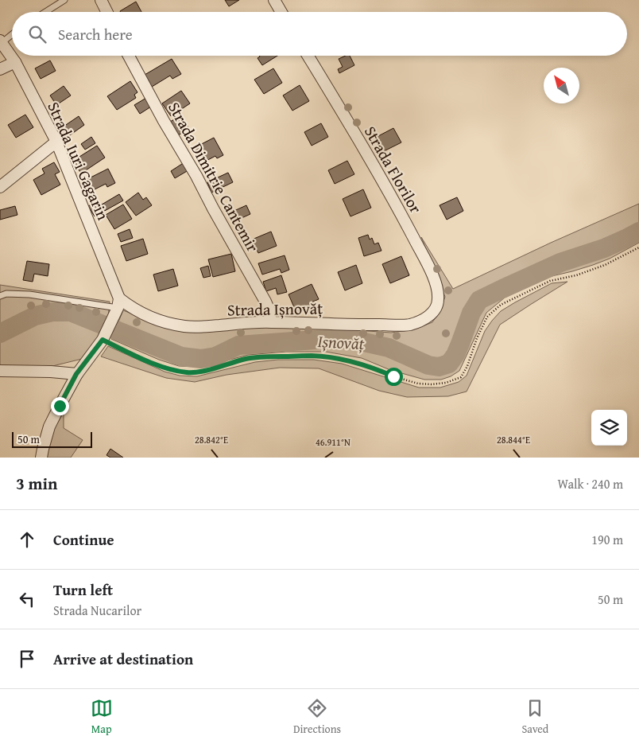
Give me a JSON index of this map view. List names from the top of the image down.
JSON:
{
  "streets": {
    "street": [
      "Strada Iuri Gagarin",
      "Strada Florilor",
      "Strada Dimitrie Cantemir",
      "Strada Ișnovăț"
    ]
  },
  "crossings": [
    ["Strada Iuri Gagarin", "Strada Ișnovăț"],
    ["Strada Florilor", "Strada Ișnovăț"],
    ["Strada Dimitrie Cantemir", "Strada Ișnovăț"]
  ],
  "water": ["Ișnovăț"],
  "scale_bar": "50 m",
  "north": "top left",
  "page": {
    "search": "Search here",
    "scale": "50 m",
    "heading": ["3 min", "Walk · 240 m"],
    "list": [
      ["Continue", "190 m"],
      ["Turn left", "Strada Nucarilor", "50 m"],
      "Arrive at destination"
    ],
    "nav": ["Map", "Directions", "Saved"]
  },
  "coordinates": ["28.842°E", "28.844°E", "46.911°N"]
}
